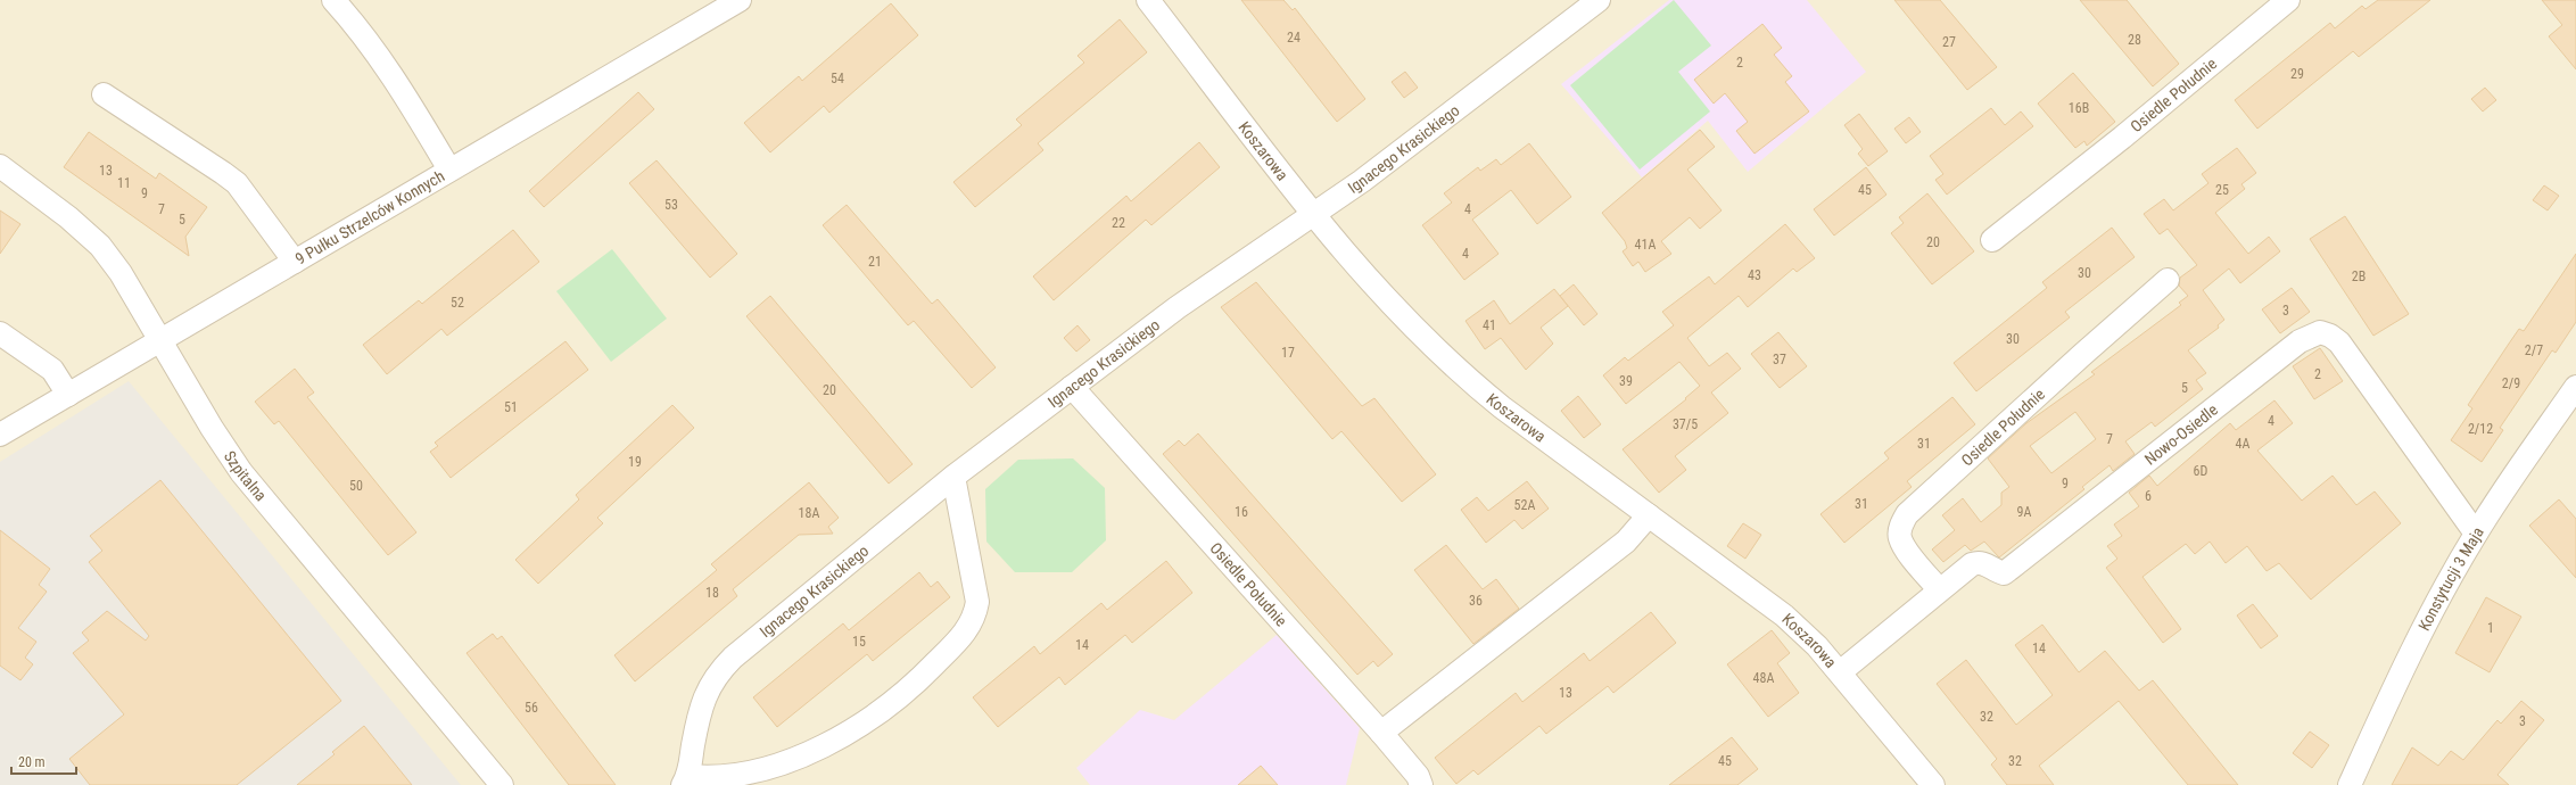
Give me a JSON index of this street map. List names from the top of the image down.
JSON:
{
  "streets": {
    "street": [
      "Osiedle Południe",
      "Ignacego Krasickiego",
      "Koszarowa",
      "9 Pułku Strzelców Konnych",
      "Nowo-Osiedle",
      "Szpitalna",
      "Konstytucji 3 Maja"
    ]
  },
  "crossings": [
    ["Osiedle Południe", "Ignacego Krasickiego"],
    ["Osiedle Południe", "Nowo-Osiedle"],
    ["Ignacego Krasickiego", "Koszarowa"],
    ["Koszarowa", "Nowo-Osiedle"],
    ["9 Pułku Strzelców Konnych", "Szpitalna"],
    ["Nowo-Osiedle", "Konstytucji 3 Maja"]
  ],
  "house_numbers": [
    "24",
    "28",
    "27",
    "2",
    "29",
    "54",
    "16B",
    "13",
    "11",
    "45",
    "25",
    "9",
    "53",
    "7",
    "4",
    "5",
    "22",
    "20",
    "41A",
    "4",
    "21",
    "30",
    "43",
    "2B",
    "52",
    "3",
    "41",
    "30",
    "2/7",
    "17",
    "37",
    "2",
    "39",
    "2/9",
    "5",
    "20",
    "51",
    "4",
    "37/5",
    "2/12",
    "7",
    "31",
    "4A",
    "19",
    "6D",
    "9",
    "50",
    "6",
    "31",
    "52A",
    "16",
    "9A",
    "18A",
    "18",
    "36",
    "1",
    "15",
    "14",
    "14",
    "48A",
    "13",
    "56",
    "32",
    "3",
    "45",
    "32"
  ],
  "scale_bar": "20 m"
}
